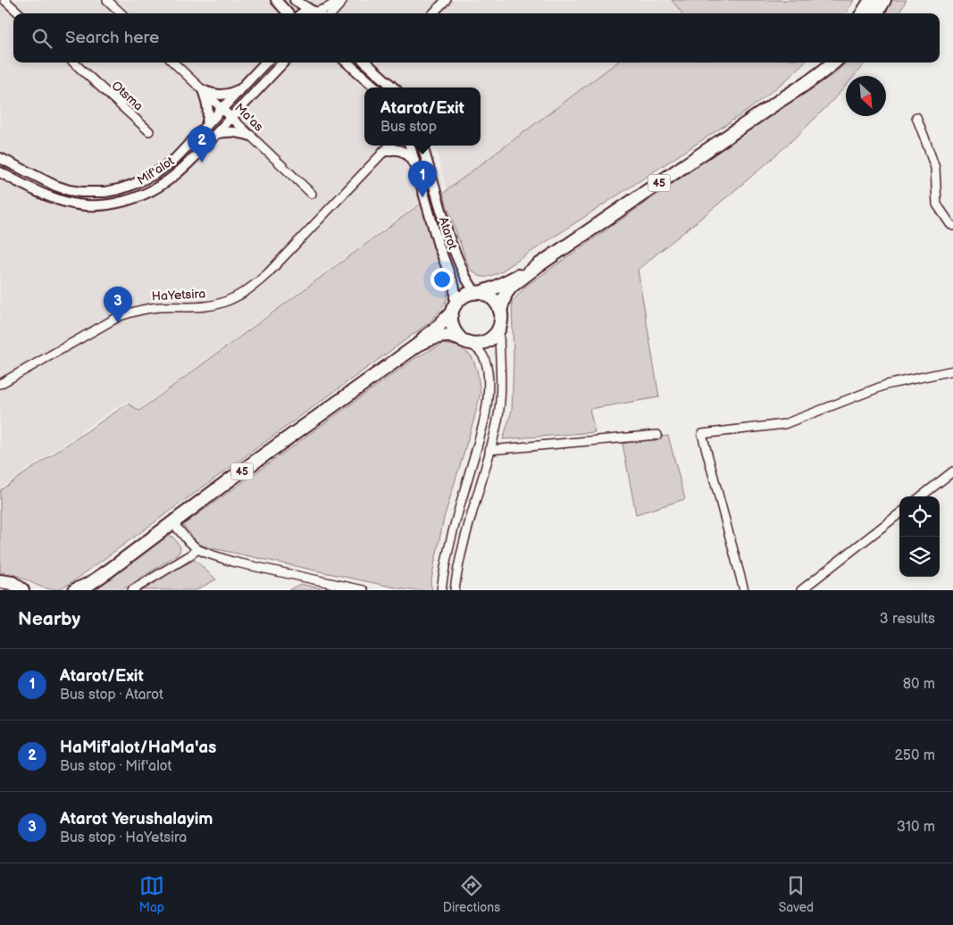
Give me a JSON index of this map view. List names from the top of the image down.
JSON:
{
  "streets": {
    "highway": ["45"],
    "street": [
      "Otsma",
      "Ma'as",
      "Mif'alot",
      "Atarot",
      "HaYetsira"
    ]
  },
  "crossings": [
    ["Ma'as", "Mif'alot"],
    ["45", "Atarot"]
  ],
  "north": "bottom right",
  "page": {
    "search": "Search here",
    "popup": ["Atarot/Exit", "Bus stop"],
    "pins": ["2", "1", "3"],
    "heading": ["Nearby", "3 results"],
    "list": [
      {
        "mark": "1",
        "name": "Atarot/Exit",
        "note": "Bus stop · Atarot",
        "value": "80 m"
      },
      {
        "mark": "2",
        "name": "HaMif'alot/HaMa'as",
        "note": "Bus stop · Mif'alot",
        "value": "250 m"
      },
      {
        "mark": "3",
        "name": "Atarot Yerushalayim",
        "note": "Bus stop · HaYetsira",
        "value": "310 m"
      }
    ],
    "nav": ["Map", "Directions", "Saved"]
  }
}
